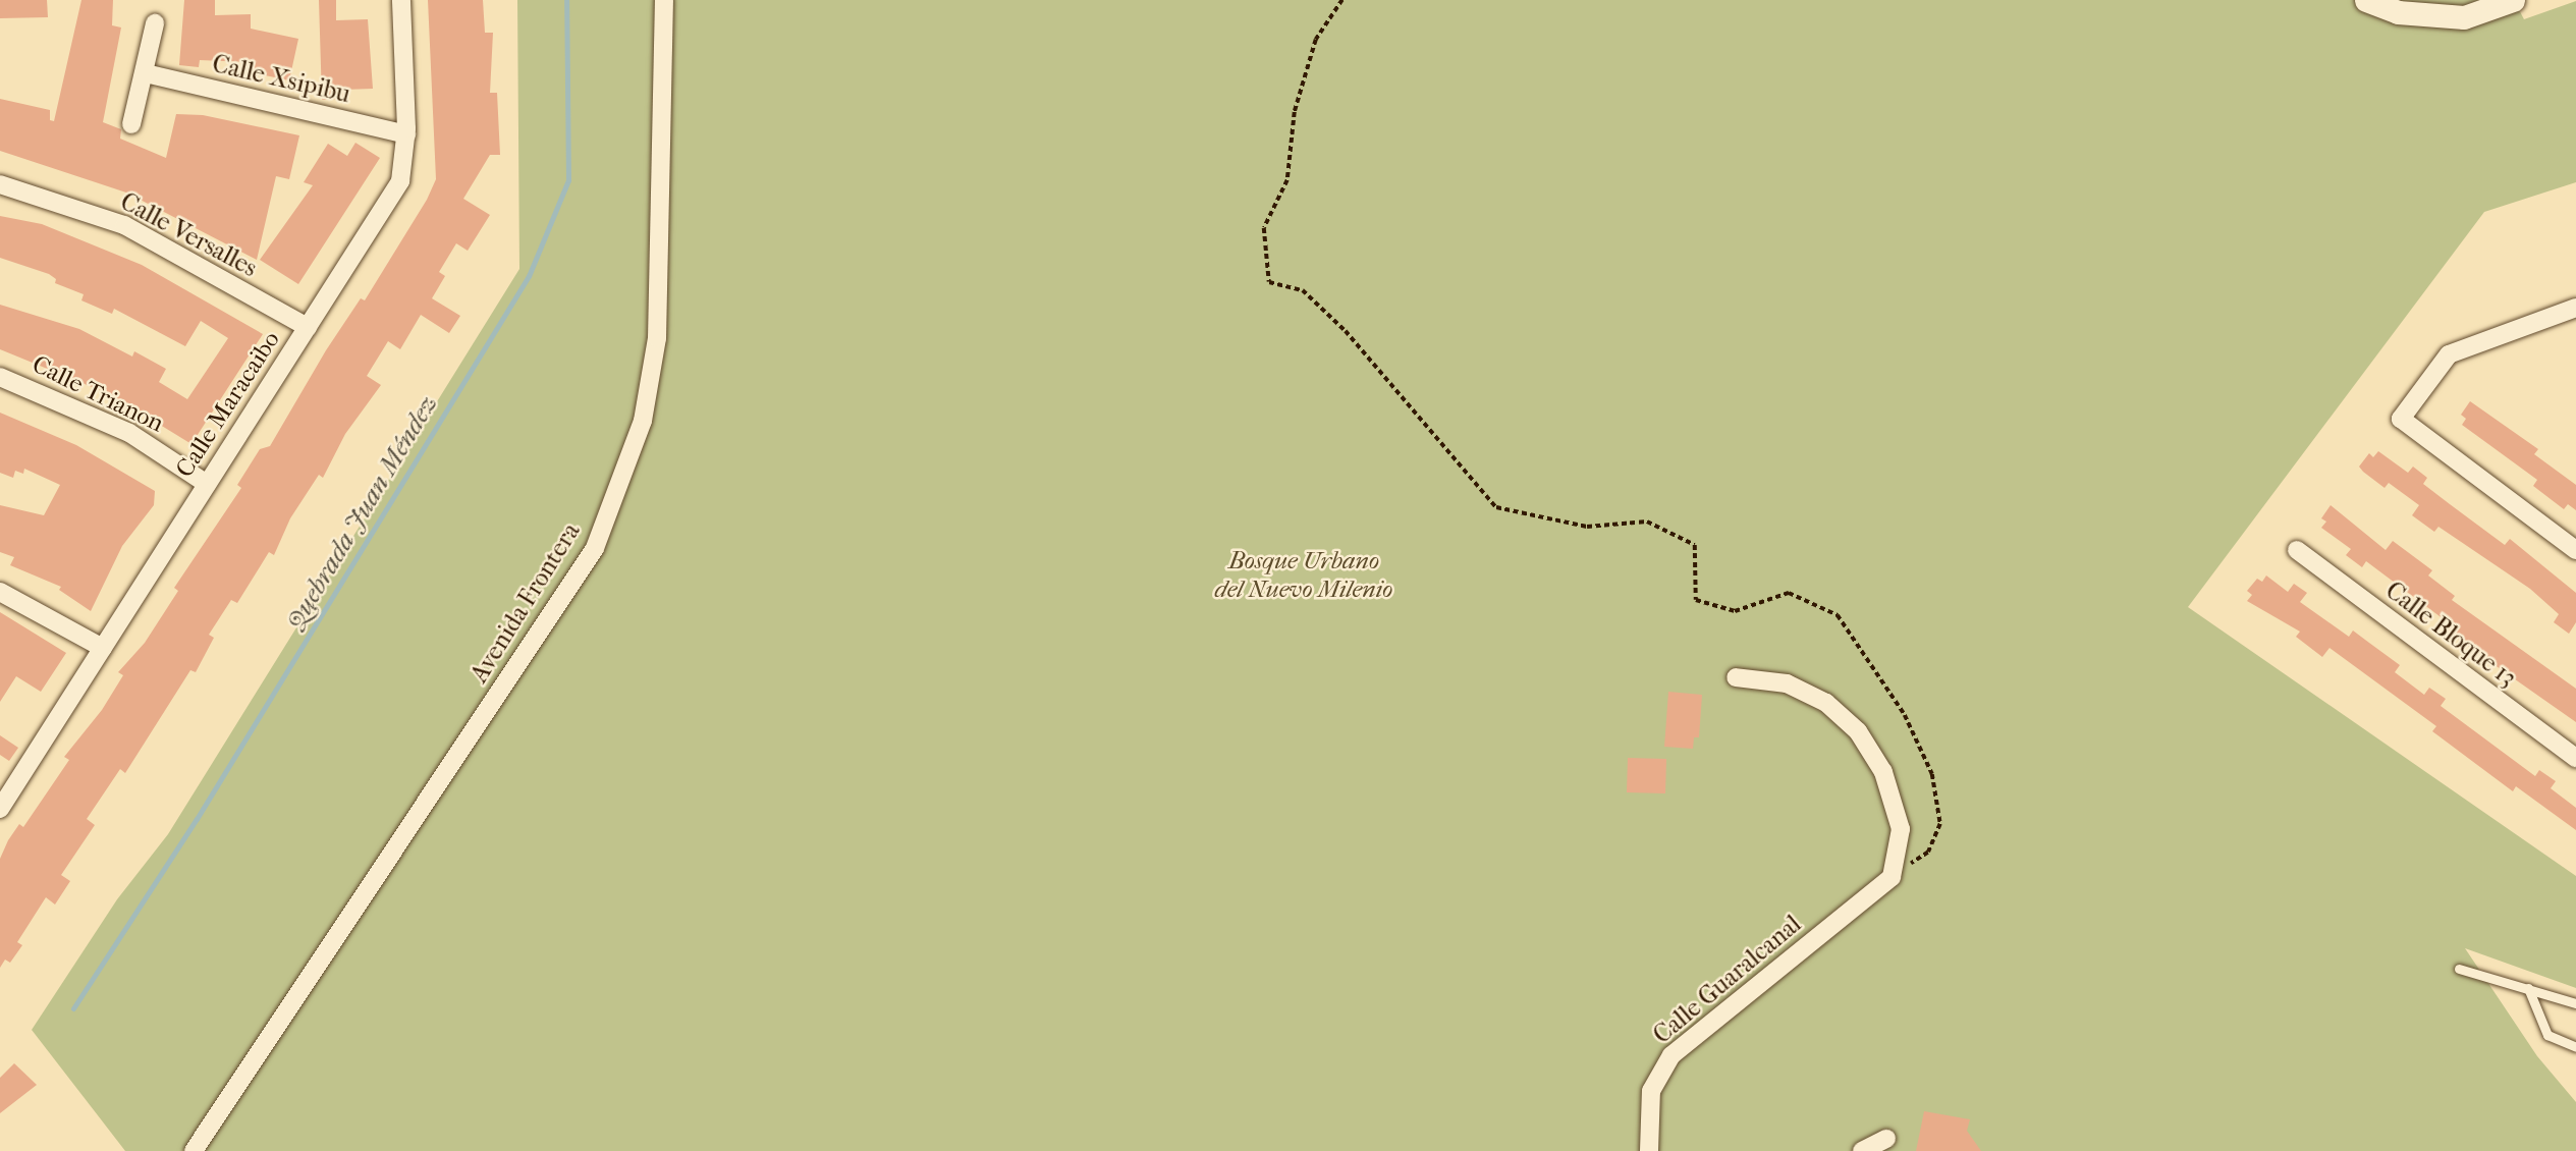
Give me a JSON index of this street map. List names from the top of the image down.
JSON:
{
  "streets": {
    "street": [
      "Calle Xsipibu",
      "Calle Versalles",
      "Calle Trianon",
      "Calle Maracaibo",
      "Avenida Frontera",
      "Calle Bloque 13",
      "Calle Guaralcanal"
    ]
  },
  "crossings": [
    ["Calle Xsipibu", "Calle Maracaibo"],
    ["Calle Versalles", "Calle Maracaibo"],
    ["Calle Trianon", "Calle Maracaibo"]
  ],
  "water": ["Quebrada Juan Méndez"],
  "parks": ["Bosque Urbano del Nuevo Milenio"]
}
